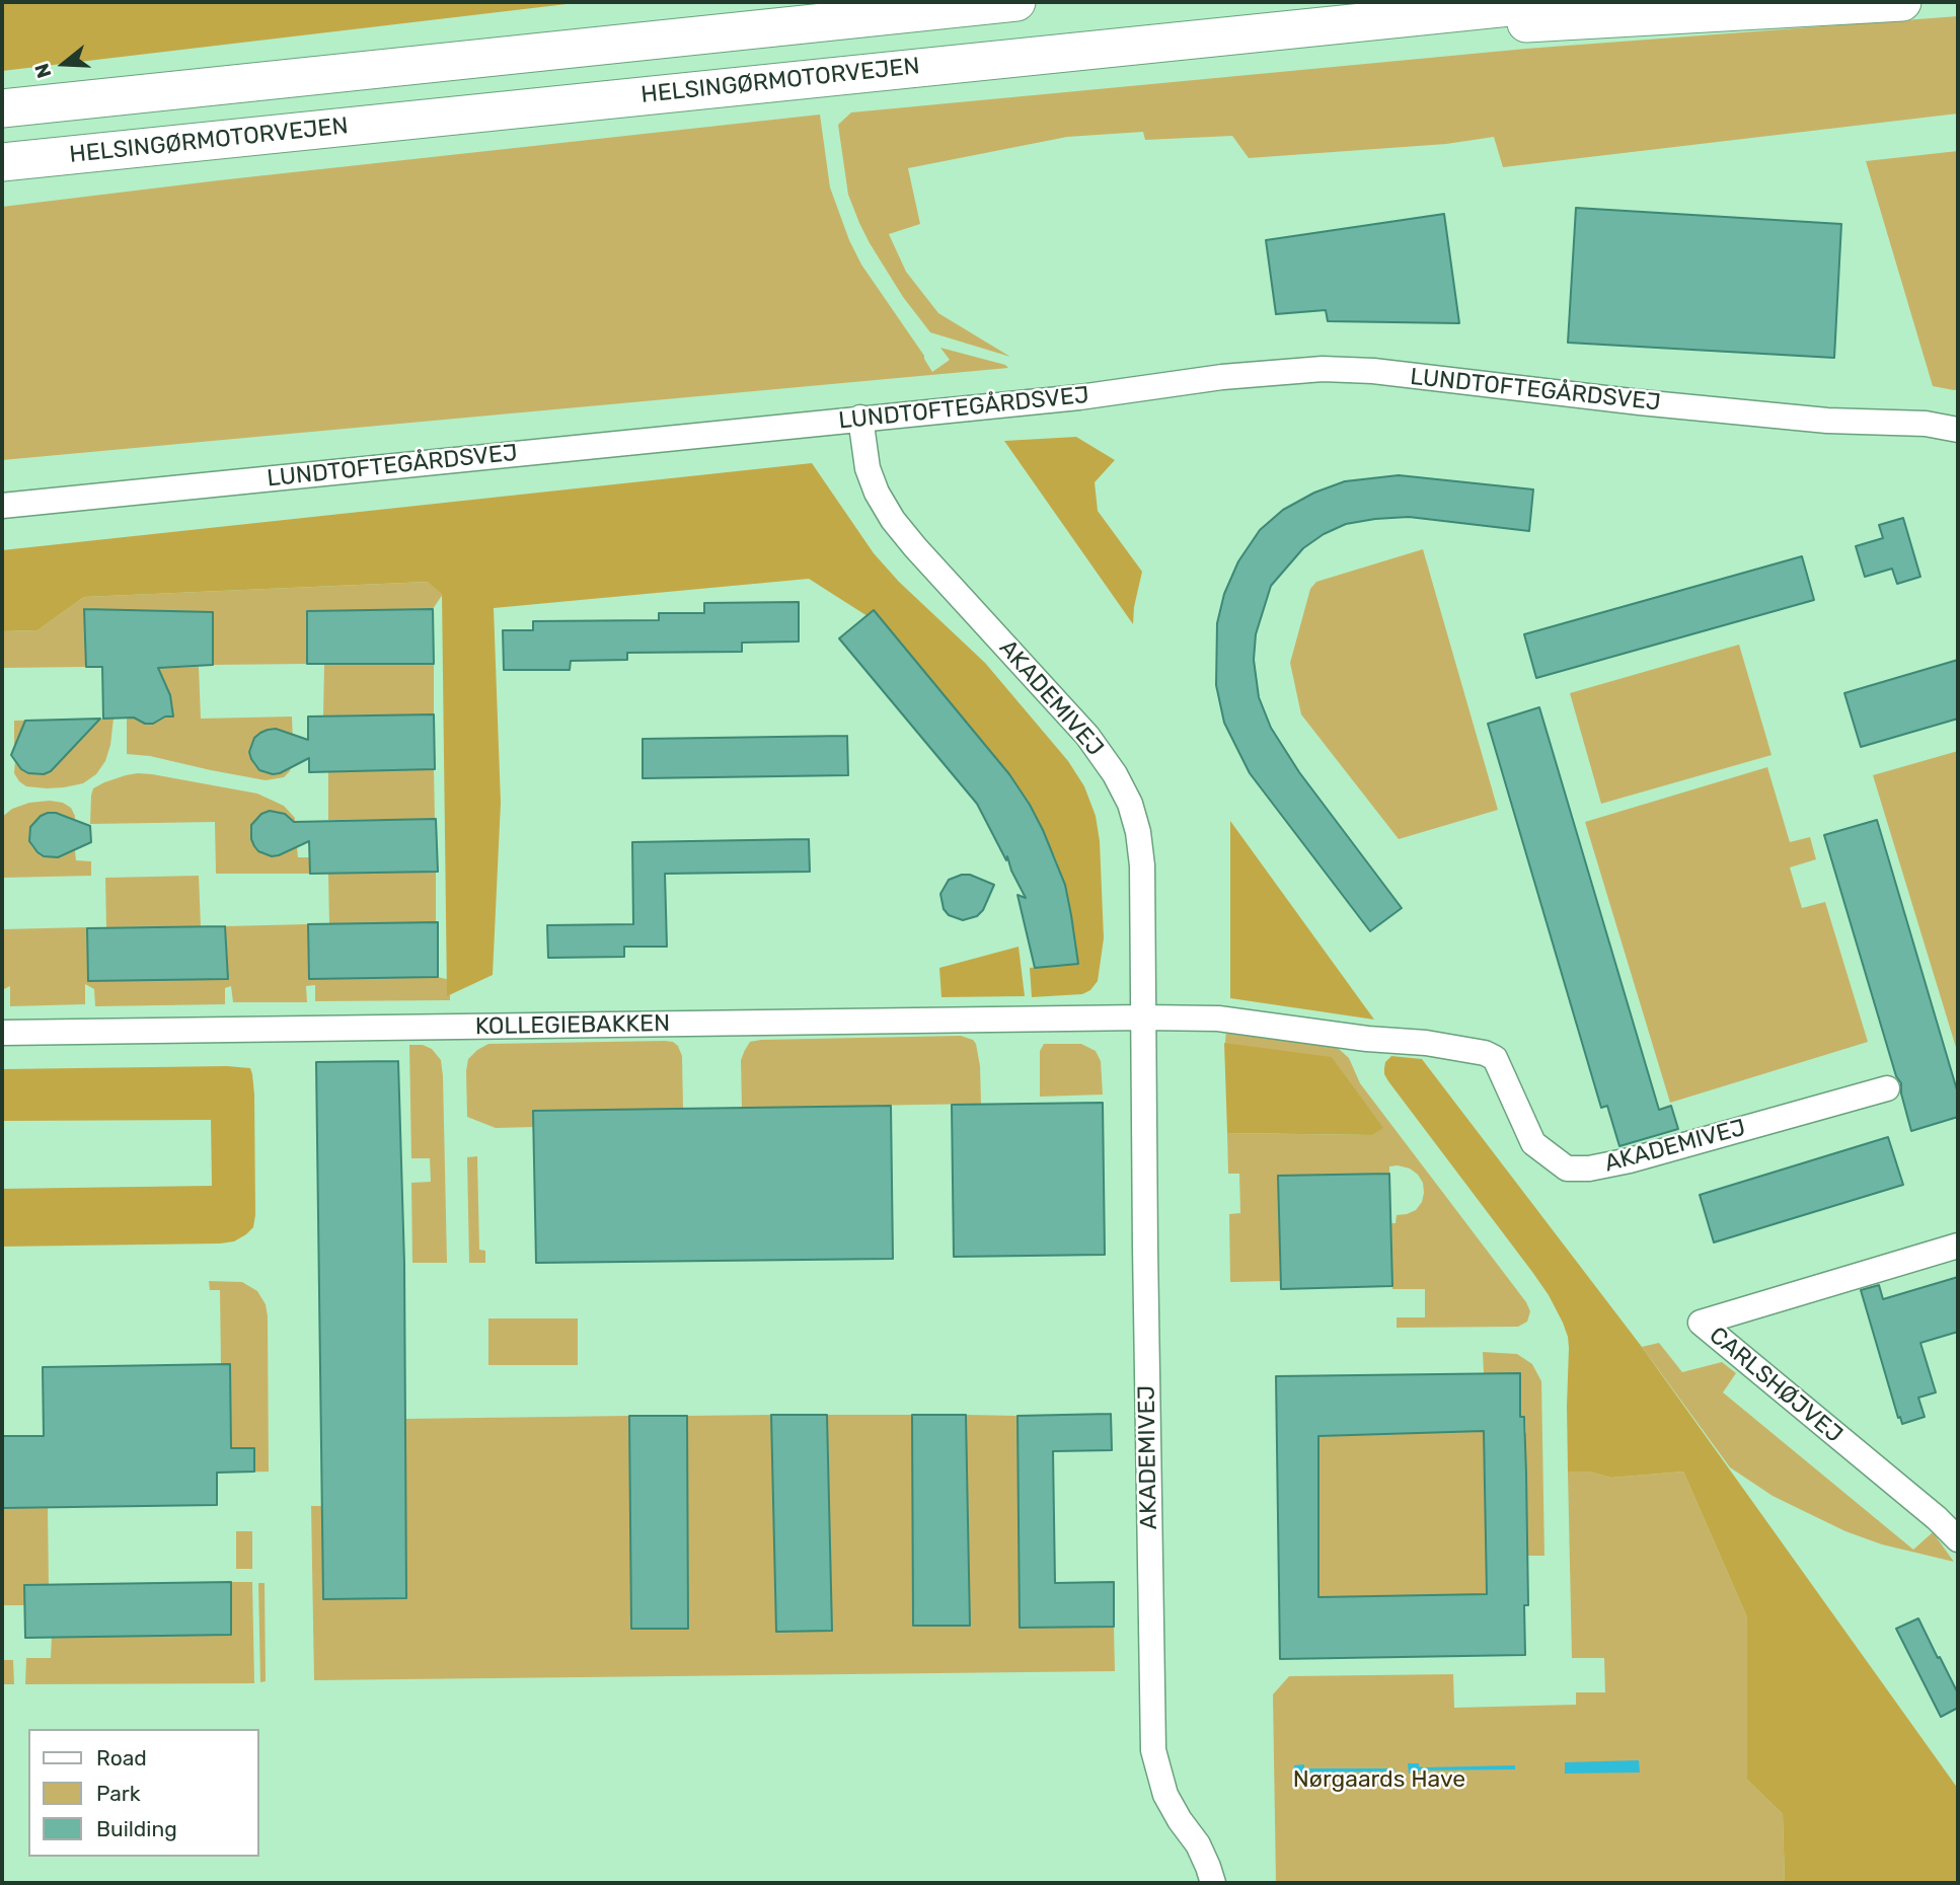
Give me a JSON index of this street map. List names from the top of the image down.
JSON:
{
  "streets": {
    "highway": ["HELSINGØRMOTORVEJEN"],
    "street": [
      "LUNDTOFTEGÅRDSVEJ",
      "AKADEMIVEJ",
      "KOLLEGIEBAKKEN",
      "CARLSHØJVEJ"
    ]
  },
  "crossings": [
    ["LUNDTOFTEGÅRDSVEJ", "AKADEMIVEJ"],
    ["AKADEMIVEJ", "KOLLEGIEBAKKEN"]
  ],
  "parks": ["Nørgaards Have"],
  "legend": ["Road", "Park", "Building"],
  "north": "left"
}
